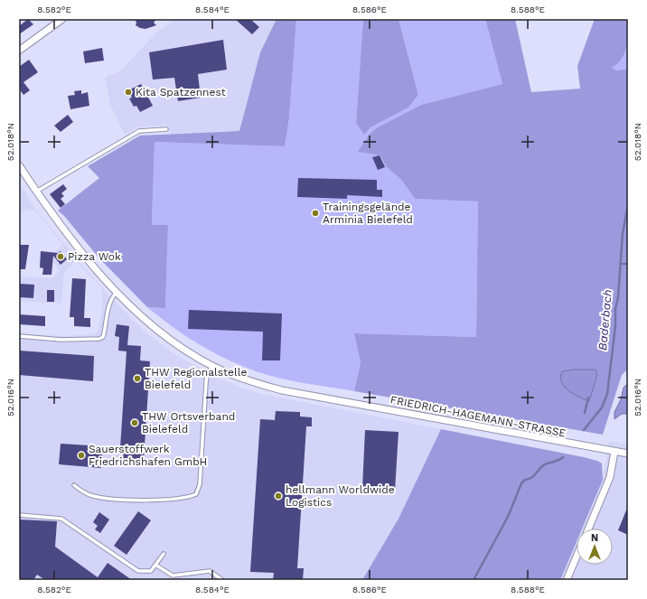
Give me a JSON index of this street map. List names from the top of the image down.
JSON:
{
  "streets": {
    "street": ["FRIEDRICH-HAGEMANN-STRASSE"]
  },
  "water": ["Baderbach"],
  "places": [
    "Kita Spatzennest",
    "Trainingsgelände Arminia Bielefeld",
    "Pizza Wok",
    "THW Regionalstelle Bielefeld",
    "THW Ortsverband Bielefeld",
    "Sauerstoffwerk Friedrichshafen GmbH",
    "hellmann Worldwide Logistics"
  ],
  "north": "top",
  "coordinates": [
    "8.582°E",
    "8.584°E",
    "8.586°E",
    "8.588°E",
    "52.018°N",
    "52.016°N"
  ]
}
